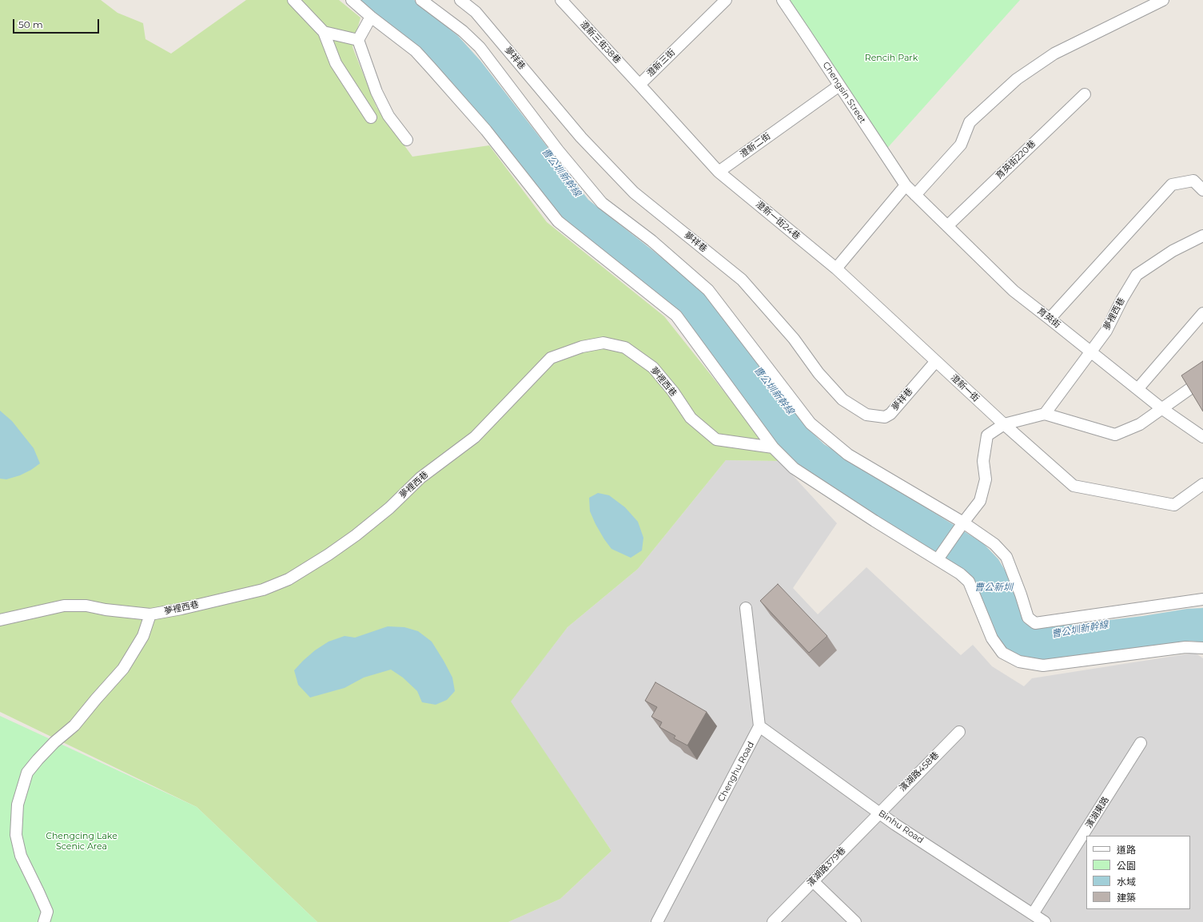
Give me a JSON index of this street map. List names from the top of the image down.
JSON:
{
  "streets": {
    "street": [
      "澄新三街38巷",
      "夢祥巷",
      "澄新三街",
      "Chengsin Street",
      "澄新二街",
      "育英街220巷",
      "澄新一街24巷",
      "夢裡西巷",
      "育英街",
      "澄新一街",
      "Chenghu Road",
      "濱湖路458巷",
      "濱湖東路",
      "Binhu Road",
      "濱湖路379巷"
    ]
  },
  "crossings": [
    ["澄新三街38巷", "澄新三街"],
    ["夢祥巷", "澄新一街"],
    ["Chengsin Street", "澄新二街"],
    ["Chengsin Street", "育英街"],
    ["澄新二街", "澄新一街24巷"],
    ["育英街220巷", "育英街"],
    ["澄新一街24巷", "澄新一街"],
    ["夢裡西巷", "育英街"],
    ["Chenghu Road", "Binhu Road"],
    ["濱湖路458巷", "Binhu Road"],
    ["濱湖路458巷", "濱湖路379巷"],
    ["濱湖東路", "Binhu Road"],
    ["Binhu Road", "濱湖路379巷"]
  ],
  "water": ["曹公圳新幹線", "曹公新圳"],
  "parks": ["Rencih Park", "Chengcing Lake Scenic Area"],
  "legend": [
    "道路",
    "公園",
    "水域",
    "建築"
  ],
  "scale_bar": "50 m"
}
